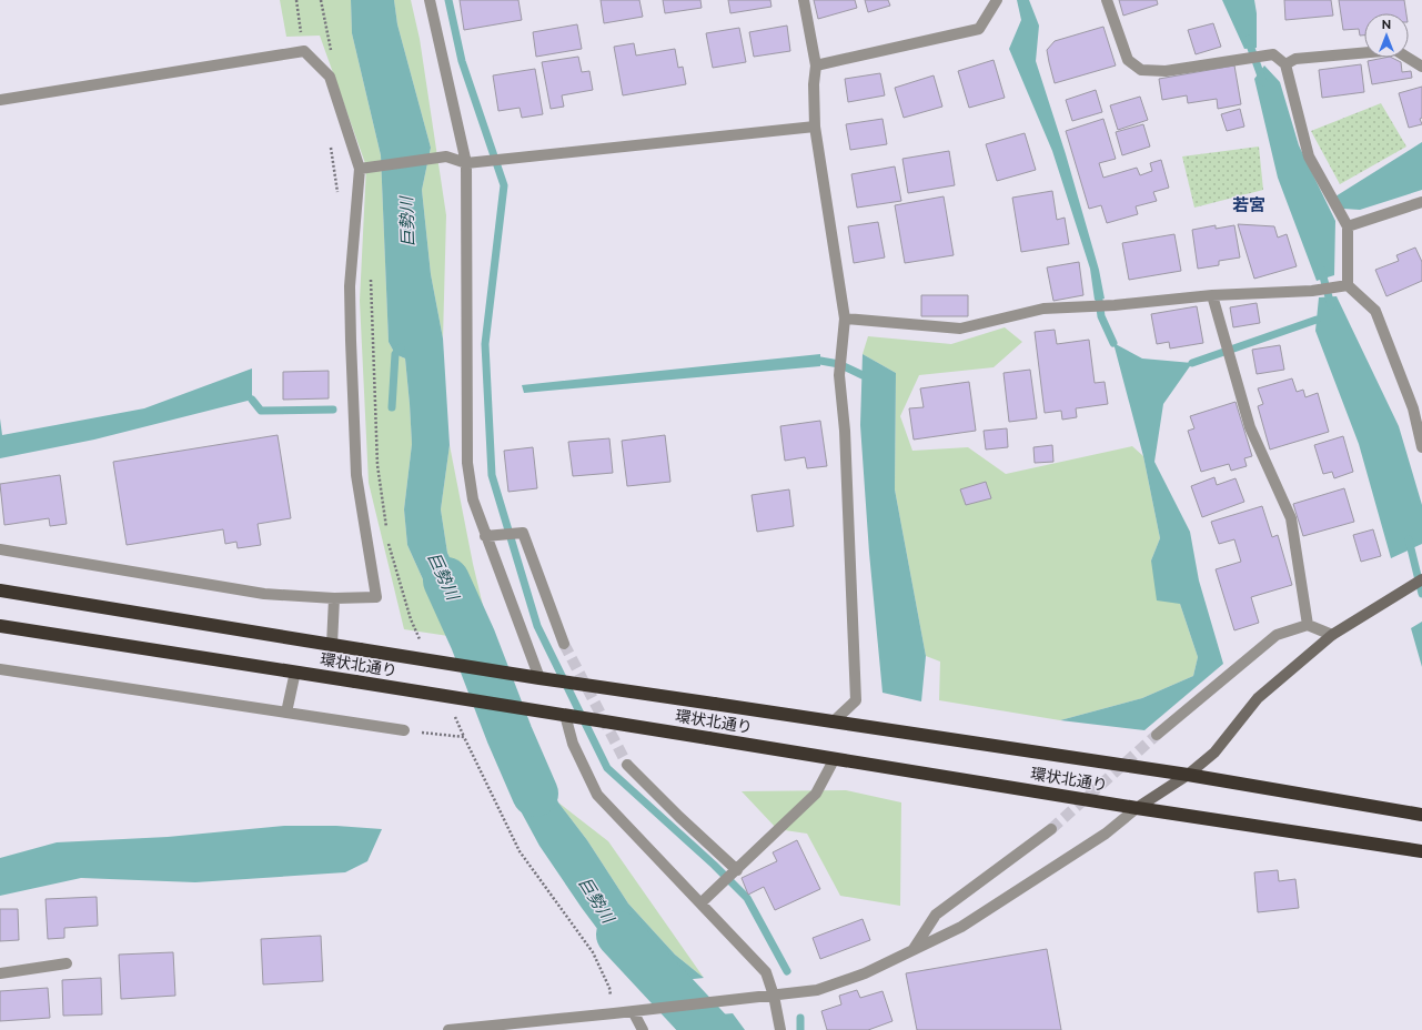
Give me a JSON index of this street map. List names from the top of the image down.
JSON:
{
  "streets": {
    "highway": ["環状北通り"]
  },
  "districts": ["若宮"],
  "water": ["巨勢川"],
  "north": "top"
}
